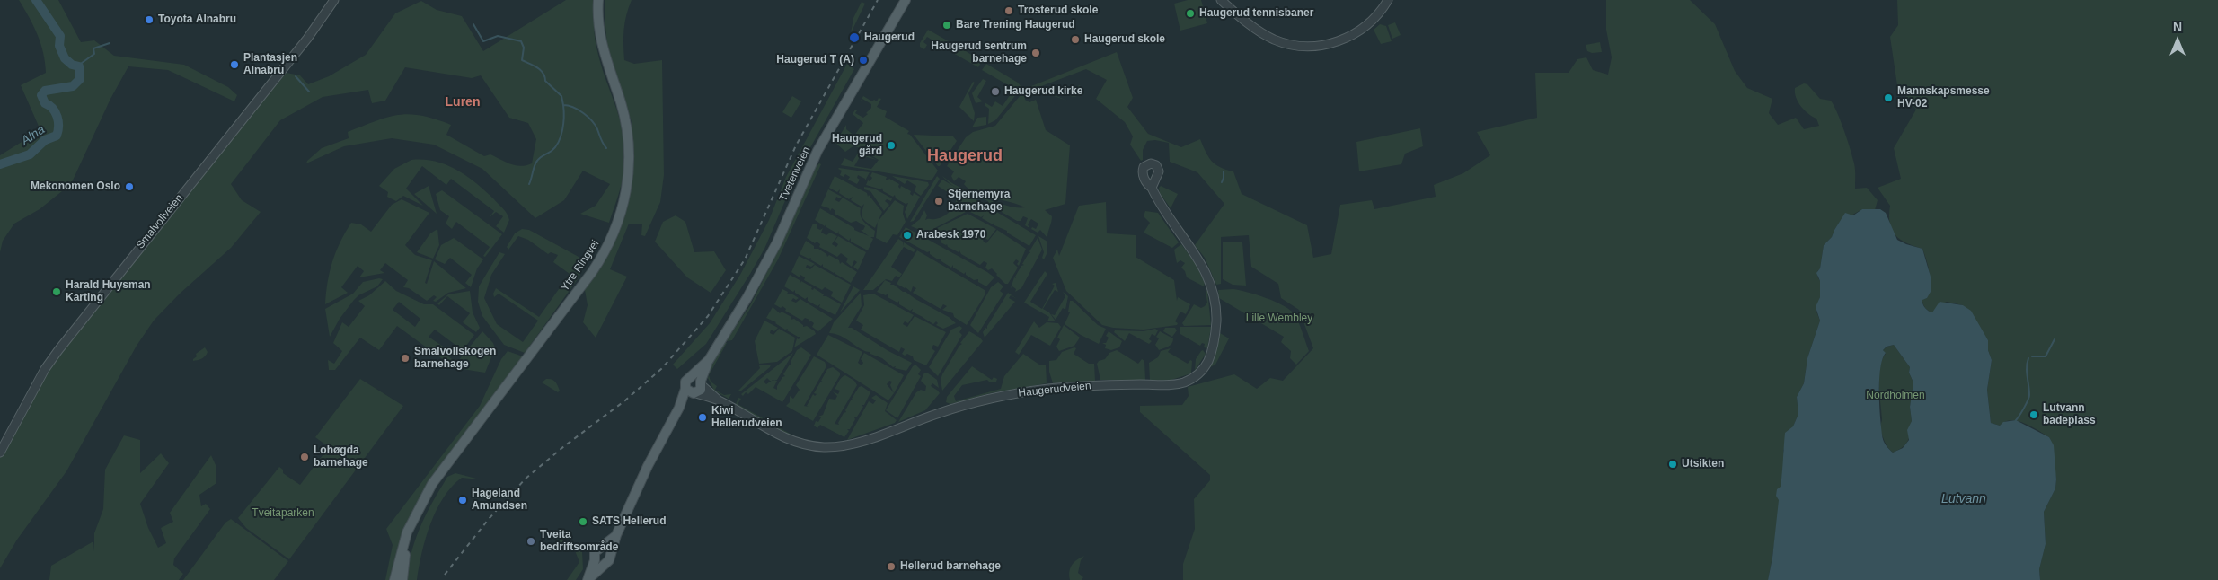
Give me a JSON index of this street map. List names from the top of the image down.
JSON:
{
  "streets": {
    "main road": ["Tvetenveien", "Ytre Ringvei"],
    "street": ["Smalvollveien", "Haugerudveien"]
  },
  "crossings": [
    ["Tvetenveien", "Haugerudveien"]
  ],
  "districts": ["Luren", "Haugerud"],
  "water": ["Alna", "Lutvann"],
  "parks": ["Lille Wembley", "Nordholmen", "Tveitaparken"],
  "places": [
    "Trosterud skole",
    "Haugerud tennisbaner",
    "Toyota Alnabru",
    "Bare Trening Haugerud",
    "Haugerud",
    "Haugerud skole",
    "Haugerud sentrum barnehage",
    "Haugerud T (A)",
    "Plantasjen Alnabru",
    "Haugerud kirke",
    "Mannskapsmesse HV-02",
    "Haugerud gård",
    "Mekonomen Oslo",
    "Stjernemyra barnehage",
    "Arabesk 1970",
    "Harald Huysman Karting",
    "Smalvollskogen barnehage",
    "Lutvann badeplass",
    "Kiwi Hellerudveien",
    "Lohøgda barnehage",
    "Utsikten",
    "Hageland Amundsen",
    "SATS Hellerud",
    "Tveita bedriftsområde",
    "Hellerud barnehage"
  ],
  "north": "top"
}
